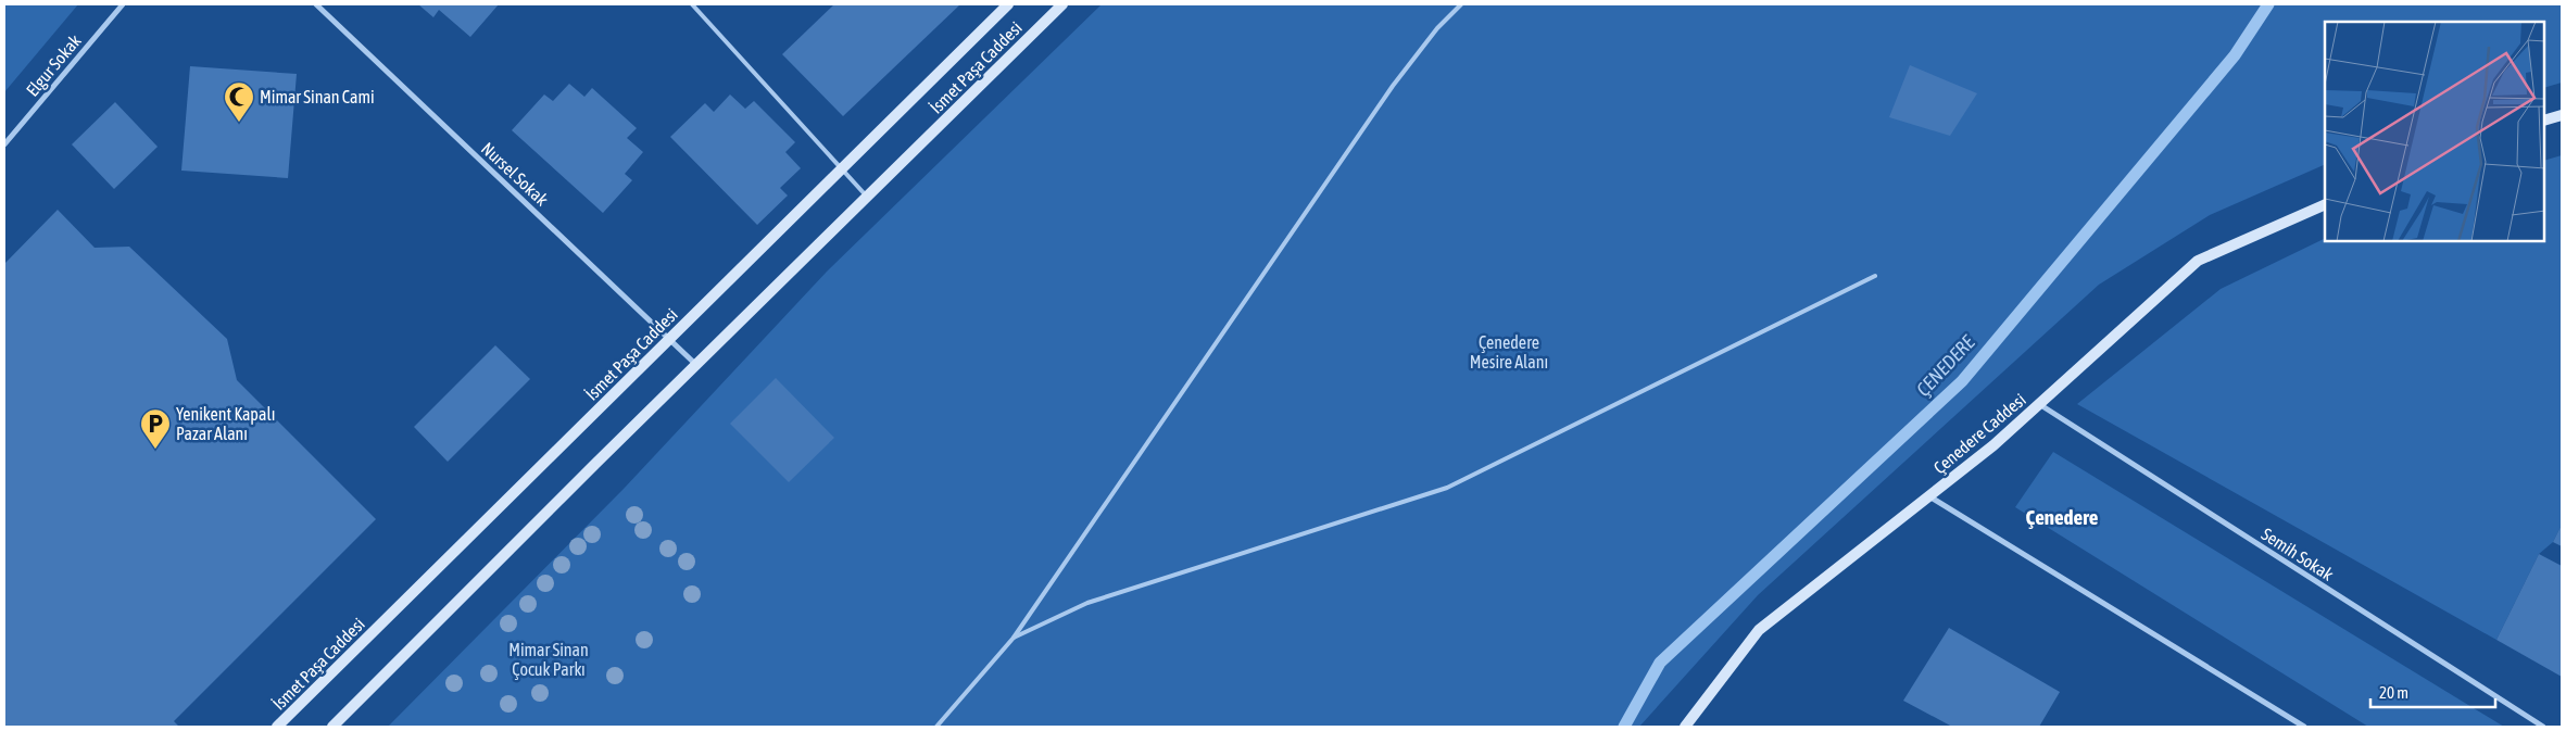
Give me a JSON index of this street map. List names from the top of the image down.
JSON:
{
  "streets": {
    "main road": ["İsmet Paşa Caddesi", "Çenedere Caddesi"],
    "street": ["Elgur Sokak", "Nursel Sokak", "Semih Sokak"]
  },
  "crossings": [
    ["İsmet Paşa Caddesi", "Nursel Sokak"],
    ["Çenedere Caddesi", "Semih Sokak"]
  ],
  "districts": ["Çenedere"],
  "water": ["ÇENEDERE"],
  "parks": ["Çenedere Mesire Alanı", "Mimar Sinan Çocuk Parkı"],
  "places": {
    "mosque": ["Mimar Sinan Cami"],
    "parking": ["Yenikent Kapalı Pazar Alanı"]
  },
  "scale_bar": "20 m"
}
